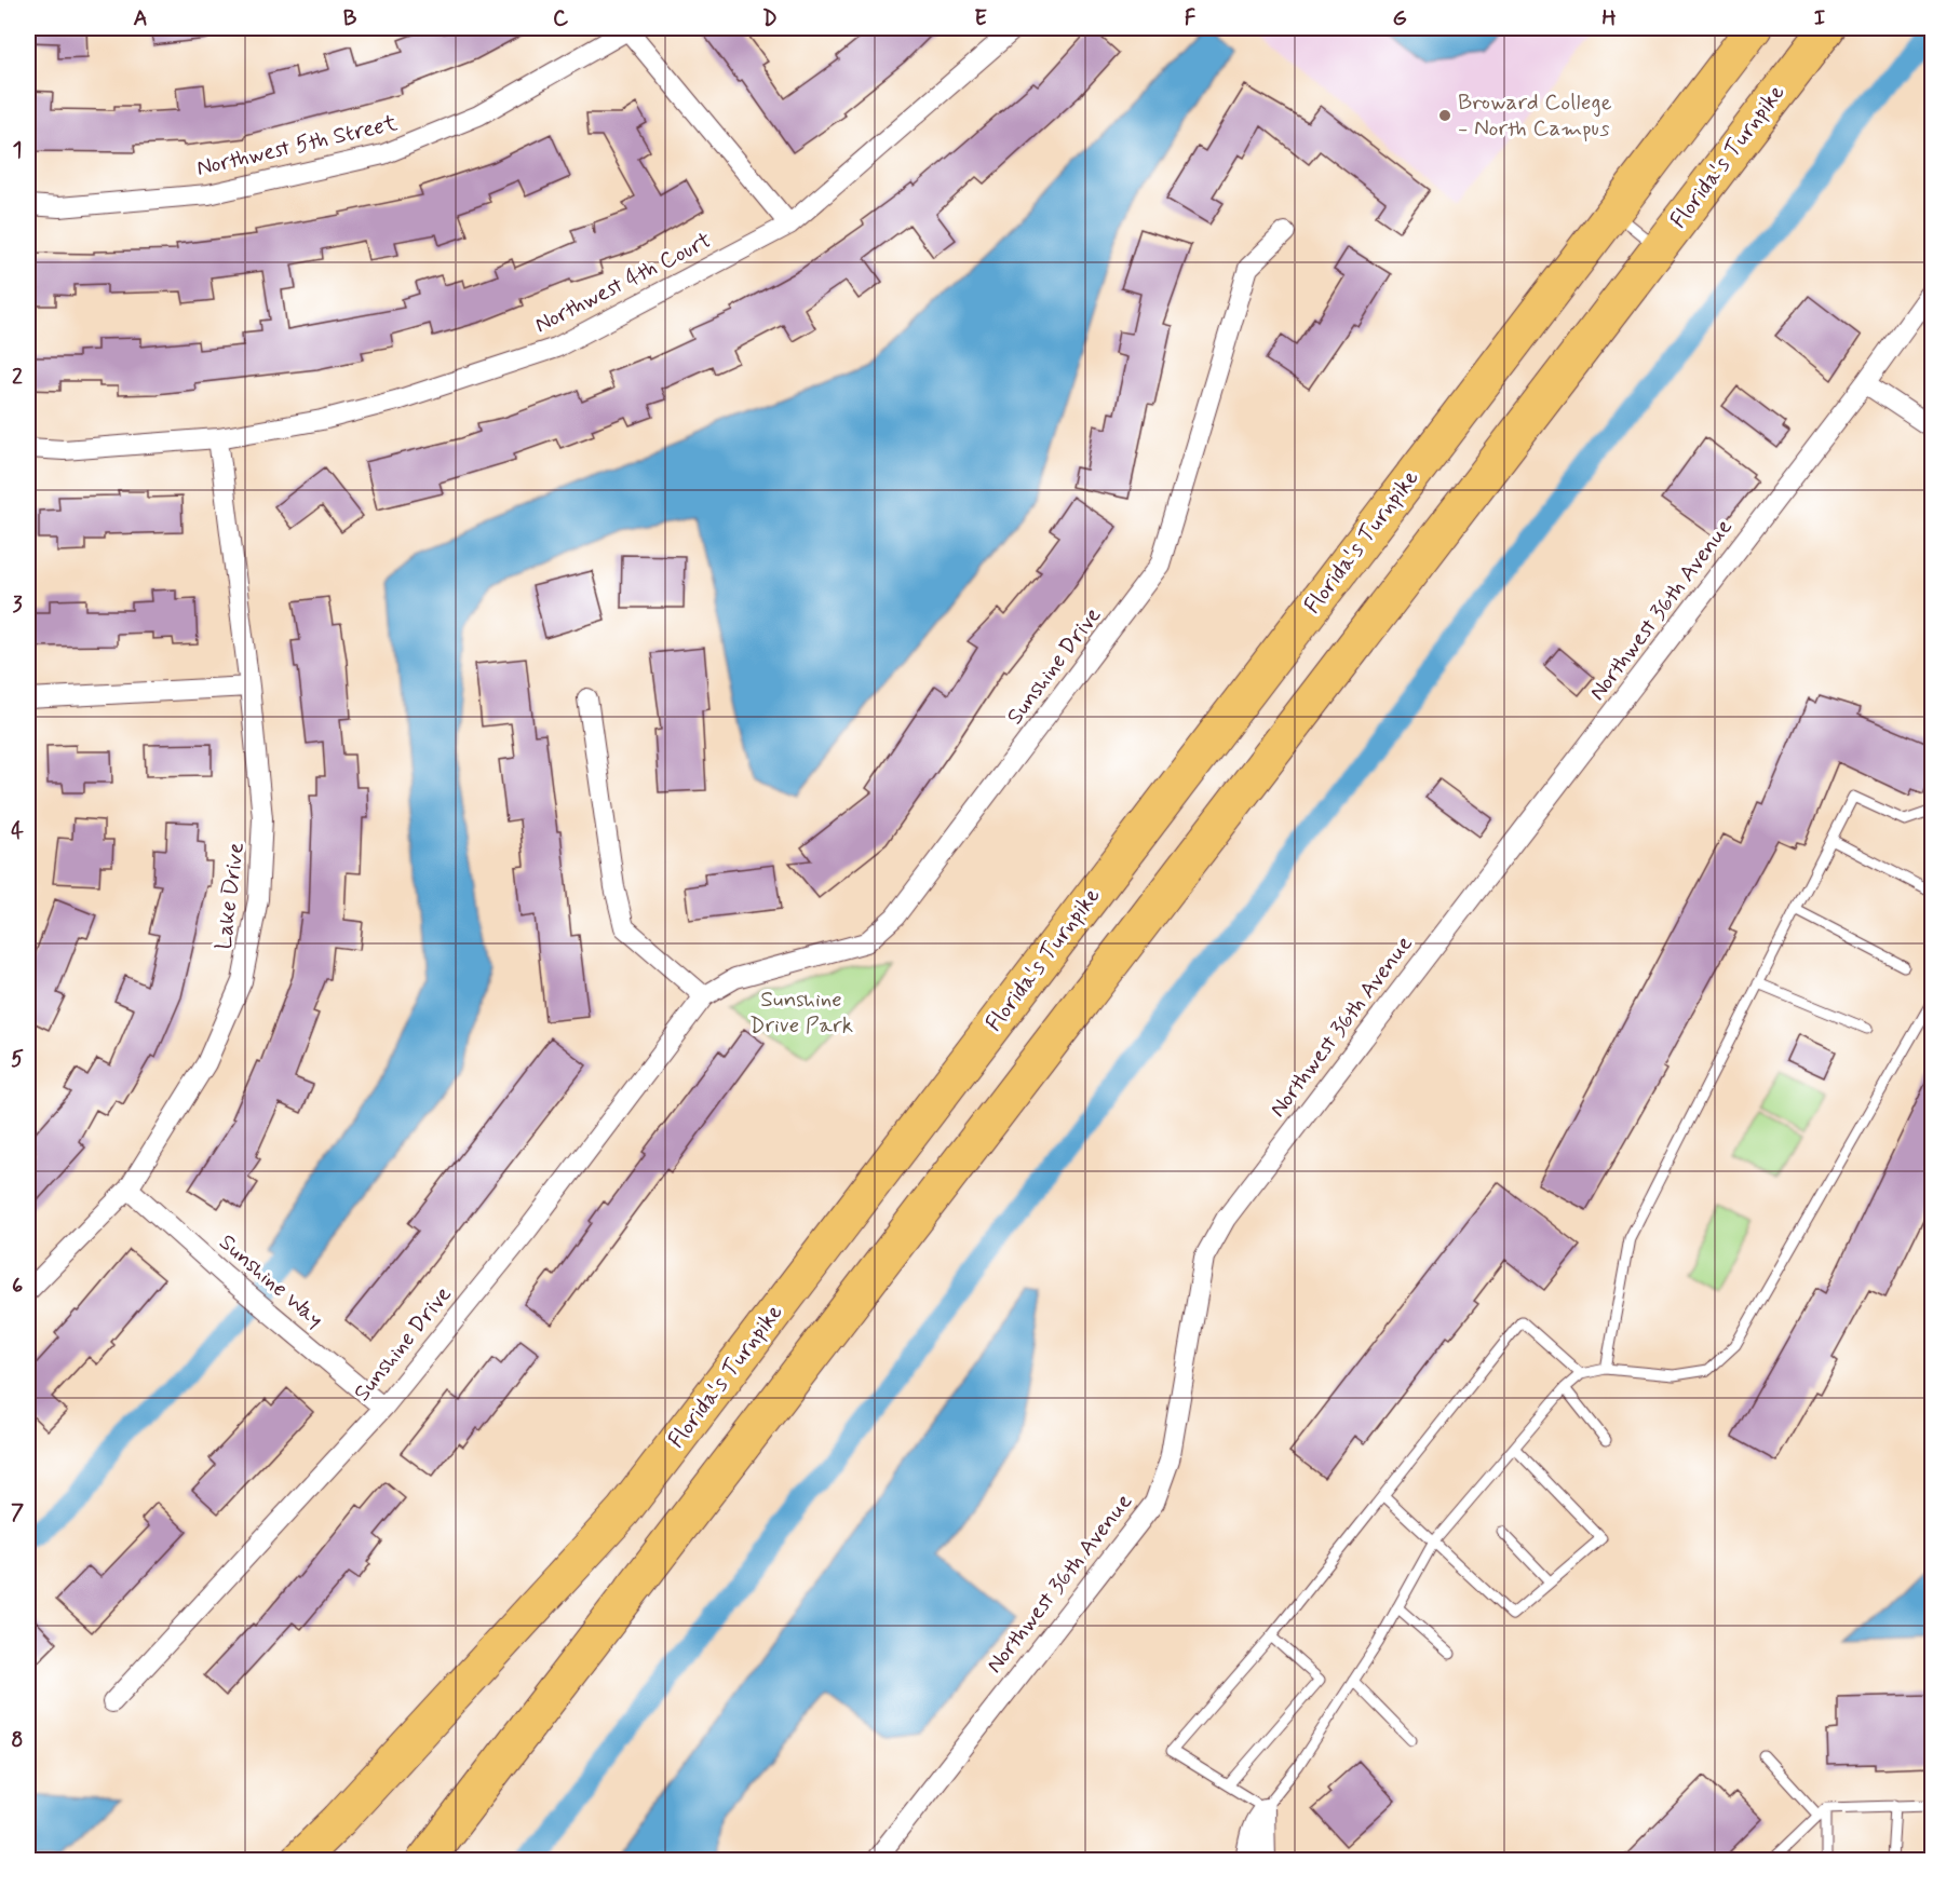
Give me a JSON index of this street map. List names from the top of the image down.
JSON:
{
  "streets": {
    "highway": ["Florida's Turnpike"],
    "street": [
      "Northwest 5th Street",
      "Northwest 4th Court",
      "Northwest 36th Avenue",
      "Sunshine Drive",
      "Lake Drive",
      "Sunshine Way"
    ]
  },
  "crossings": [
    ["Northwest 4th Court", "Lake Drive"],
    ["Sunshine Drive", "Sunshine Way"],
    ["Lake Drive", "Sunshine Way"]
  ],
  "parks": ["Sunshine Drive Park"],
  "places": ["Broward College - North Campus"],
  "grid": {
    "columns": [
      "A",
      "B",
      "C",
      "D",
      "E",
      "F",
      "G",
      "H",
      "I"
    ],
    "rows": [
      "1",
      "2",
      "3",
      "4",
      "5",
      "6",
      "7",
      "8"
    ]
  }
}
